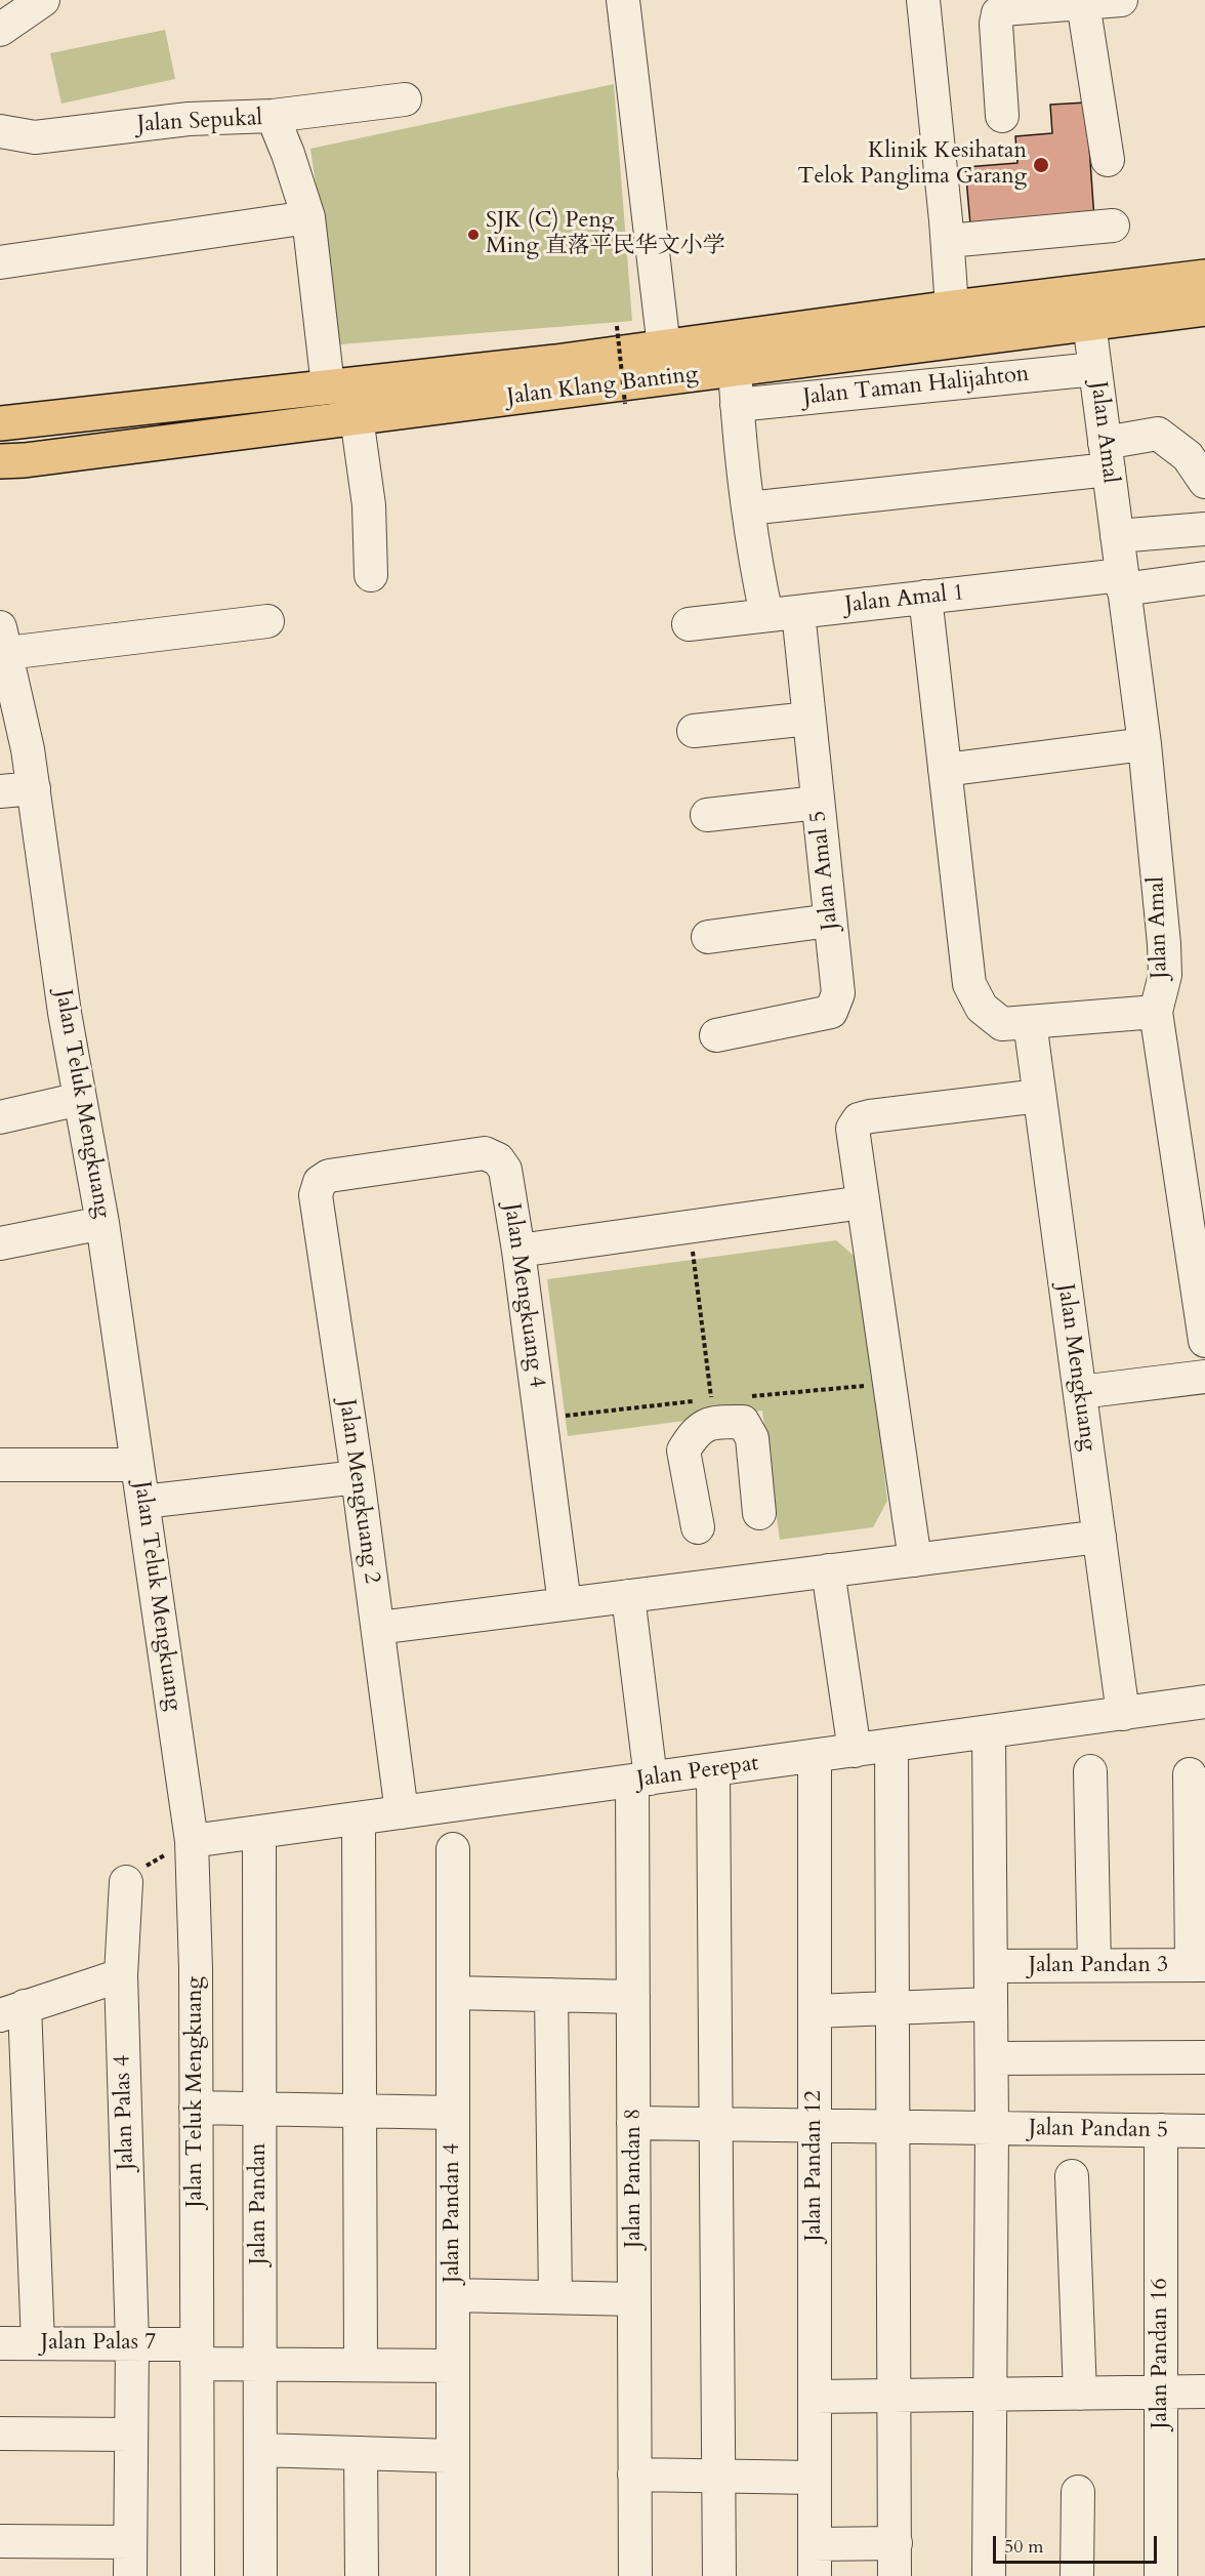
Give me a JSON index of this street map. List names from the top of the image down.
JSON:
{
  "streets": {
    "highway": ["Jalan Klang Banting"],
    "street": [
      "Jalan Sepukal",
      "Jalan Taman Halijahton",
      "Jalan Amal",
      "Jalan Amal 1",
      "Jalan Amal 5",
      "Jalan Teluk Mengkuang",
      "Jalan Mengkuang 4",
      "Jalan Mengkuang",
      "Jalan Mengkuang 2",
      "Jalan Perepat",
      "Jalan Pandan 3",
      "Jalan Palas 4",
      "Jalan Pandan 5",
      "Jalan Pandan 12",
      "Jalan Pandan 8",
      "Jalan Pandan",
      "Jalan Pandan 4",
      "Jalan Palas 7",
      "Jalan Pandan 16"
    ]
  },
  "crossings": [
    ["Jalan Sepukal", "Jalan Klang Banting"],
    ["Jalan Klang Banting", "Jalan Amal"],
    ["Jalan Taman Halijahton", "Jalan Amal"],
    ["Jalan Amal", "Jalan Amal 1"],
    ["Jalan Amal", "Jalan Mengkuang"],
    ["Jalan Amal 1", "Jalan Amal 5"],
    ["Jalan Teluk Mengkuang", "Jalan Perepat"],
    ["Jalan Teluk Mengkuang", "Jalan Palas 7"],
    ["Jalan Mengkuang 4", "Jalan Mengkuang 2"],
    ["Jalan Mengkuang", "Jalan Perepat"],
    ["Jalan Mengkuang 2", "Jalan Perepat"],
    ["Jalan Perepat", "Jalan Pandan 12"],
    ["Jalan Perepat", "Jalan Pandan 8"],
    ["Jalan Perepat", "Jalan Pandan"],
    ["Jalan Palas 4", "Jalan Palas 7"],
    ["Jalan Pandan 5", "Jalan Pandan 12"],
    ["Jalan Pandan 5", "Jalan Pandan 8"],
    ["Jalan Pandan 5", "Jalan Pandan 16"],
    ["Jalan Pandan", "Jalan Palas 7"],
    ["Jalan Pandan 4", "Jalan Palas 7"]
  ],
  "places": ["Klinik Kesihatan Telok Panglima Garang", "SJK (C) Peng Ming 直落平民华文小学"],
  "scale_bar": "50 m"
}
